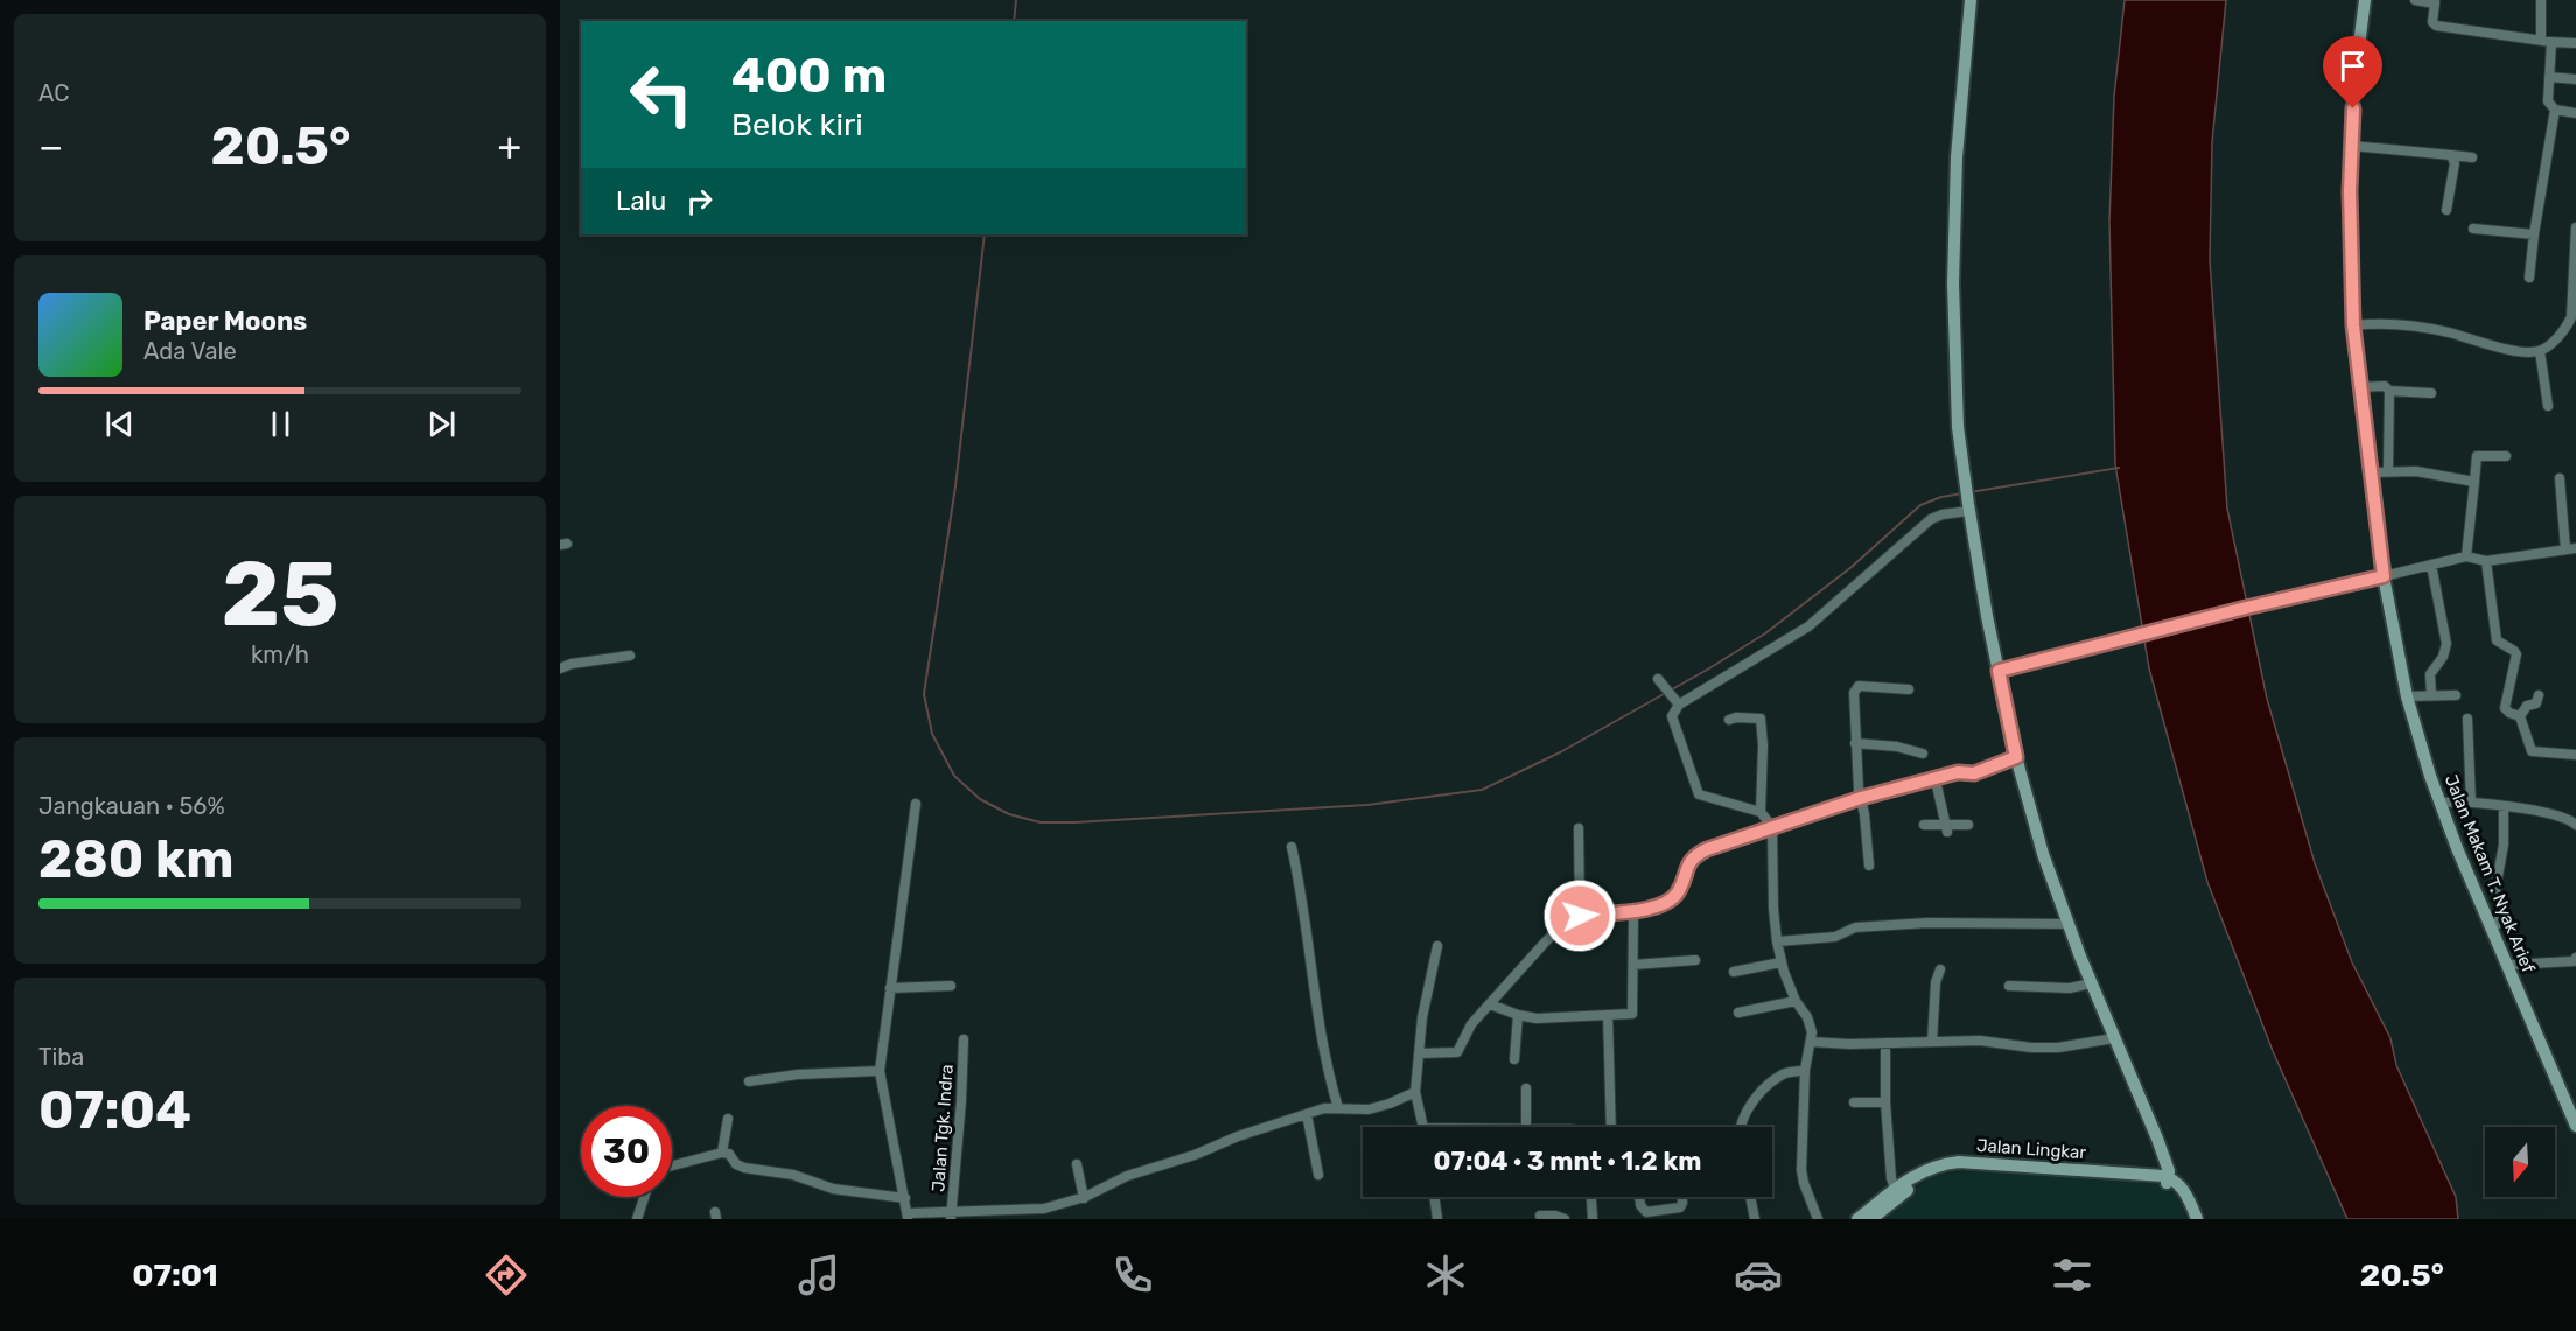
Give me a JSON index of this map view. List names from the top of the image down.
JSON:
{
  "streets": {
    "street": ["Jalan Makam T. Nyak Arief", "Jalan Tgk. Indra", "Jalan Lingkar"]
  },
  "north": "bottom",
  "page": {
    "tile": [
      "AC",
      ["25", "km/h"],
      ["Jangkauan · 56%", "280 km"],
      ["Tiba", "07:04"]
    ],
    "turn": ["400 m", "Belok kiri"],
    "heat": ["−", "20.5°", "+"],
    "then": "Lalu",
    "song": ["Paper Moons", "Ada Vale"],
    "limit": "30",
    "trip": "07:04 · 3 mnt · 1.2 km",
    "tabs": ["07:01", "20.5°"]
  }
}
